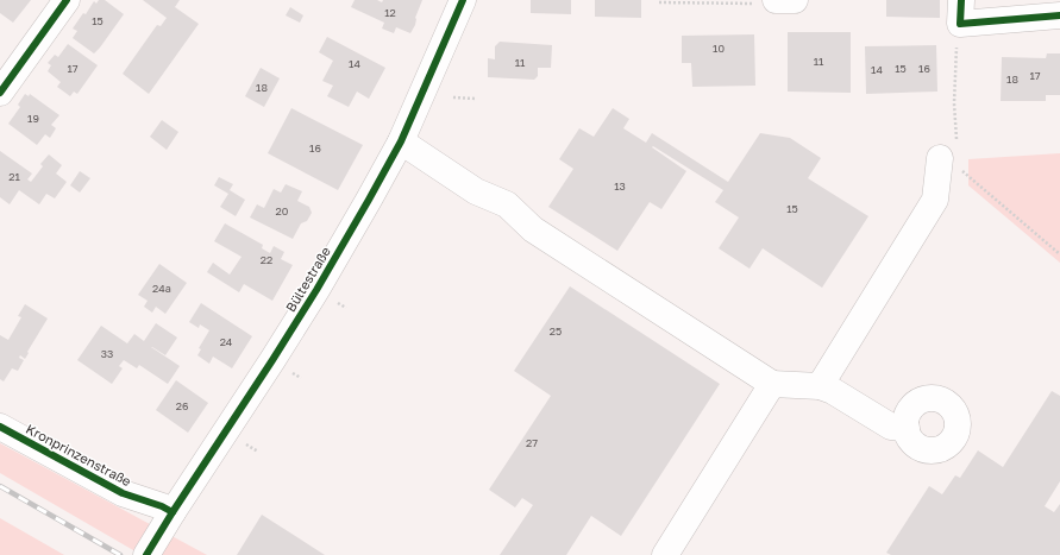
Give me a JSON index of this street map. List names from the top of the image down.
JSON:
{
  "streets": {
    "street": ["Bültestraße", "Kronprinzenstraße"]
  },
  "crossings": [
    ["Bültestraße", "Kronprinzenstraße"]
  ],
  "house_numbers": [
    "12",
    "15",
    "10",
    "11",
    "11",
    "14",
    "17",
    "15",
    "16",
    "14",
    "17",
    "18",
    "18",
    "19",
    "16",
    "21",
    "13",
    "15",
    "20",
    "22",
    "24a",
    "25",
    "24",
    "33",
    "26",
    "27"
  ]
}
